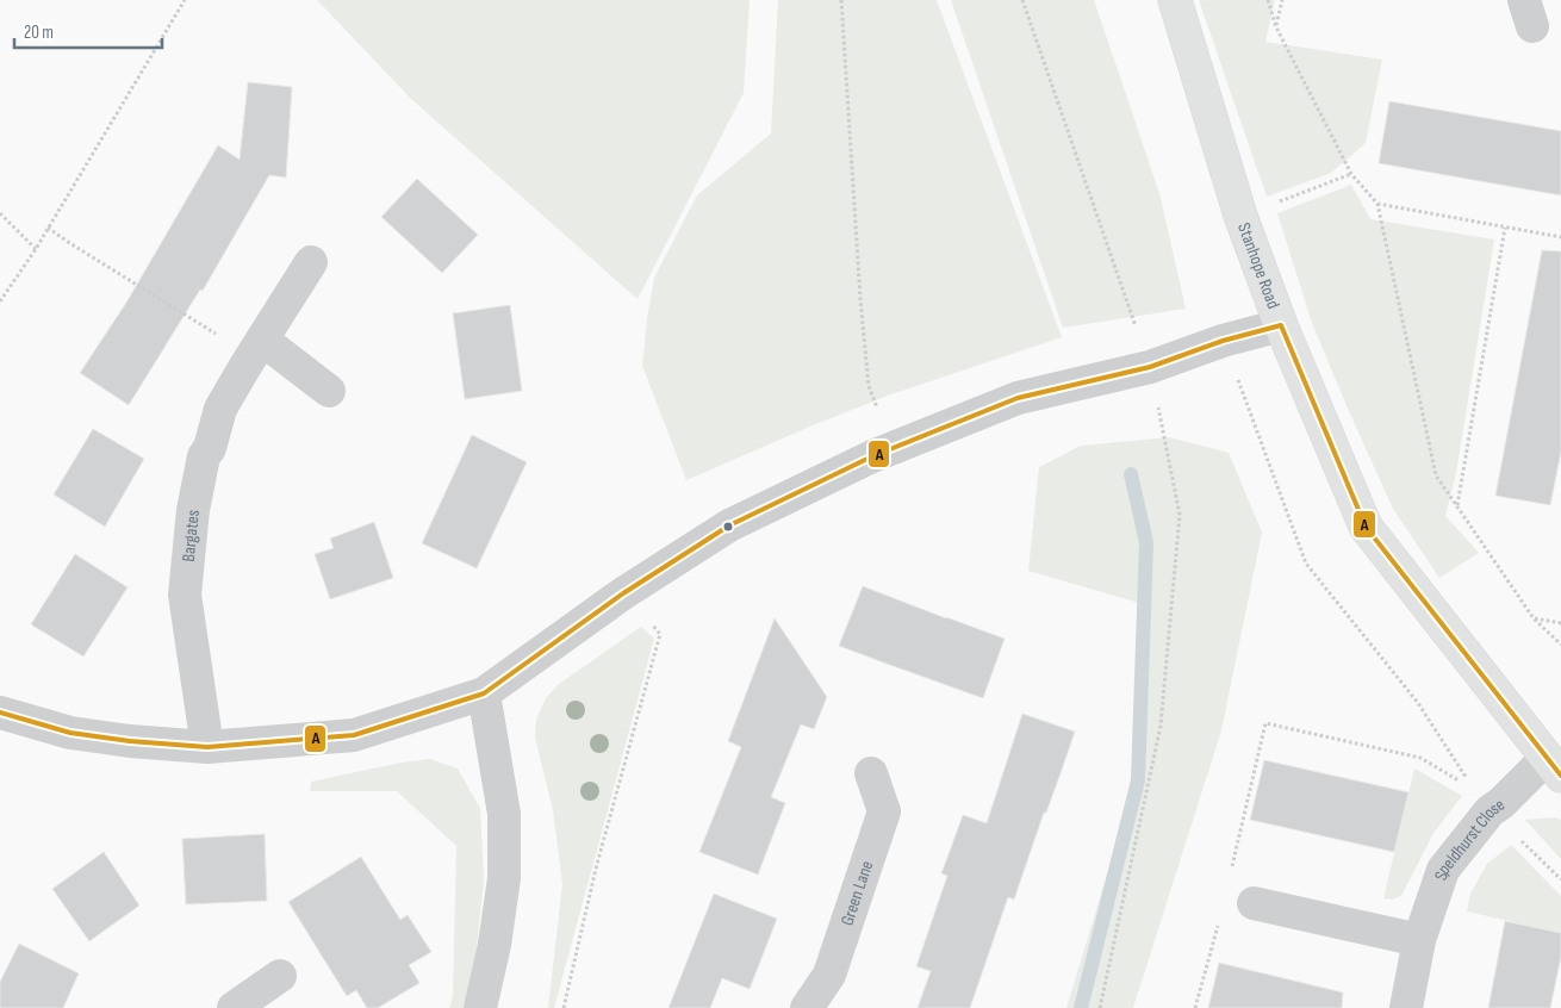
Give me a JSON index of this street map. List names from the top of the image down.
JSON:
{
  "streets": {
    "street": [
      "Stanhope Road",
      "Bargates",
      "Speldhurst Close",
      "Green Lane"
    ]
  },
  "crossings": [
    ["Stanhope Road", "Speldhurst Close"]
  ],
  "lines": ["transit line A"],
  "scale_bar": "20 m"
}
